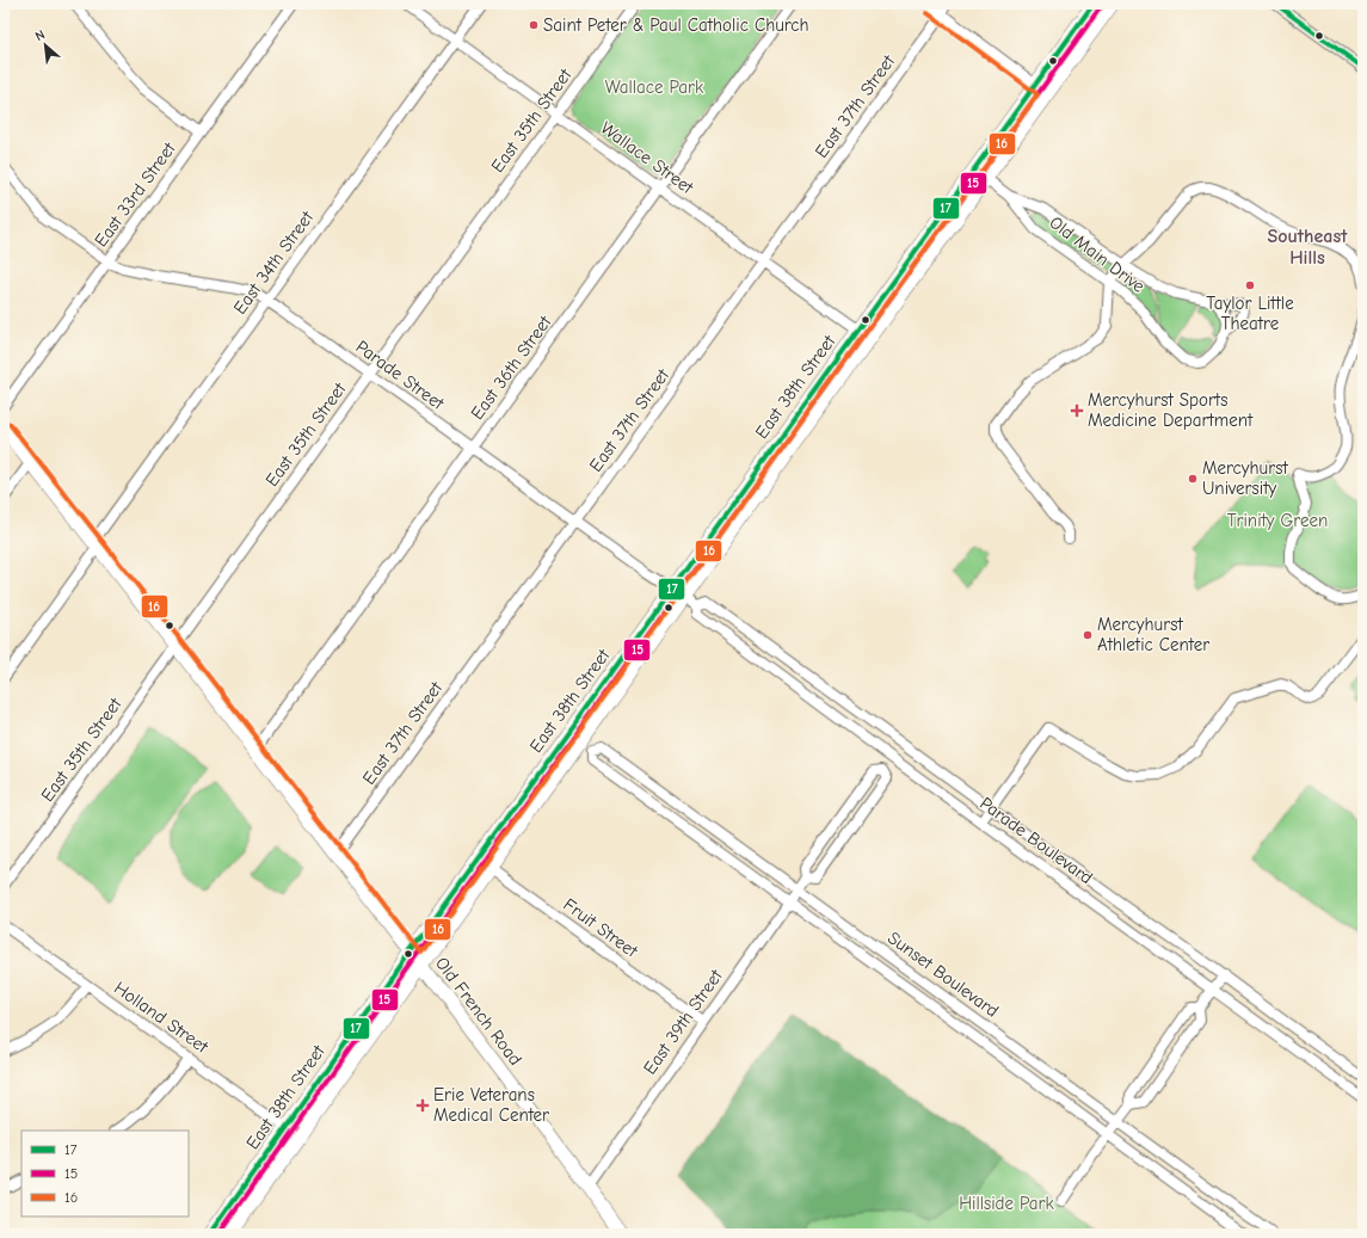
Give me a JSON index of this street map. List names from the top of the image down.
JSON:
{
  "streets": {
    "main road": ["East 38th Street", "Old French Road"],
    "street": [
      "East 37th Street",
      "East 35th Street",
      "Wallace Street",
      "East 33rd Street",
      "Old Main Drive",
      "East 34th Street",
      "East 36th Street",
      "Parade Street",
      "Parade Boulevard",
      "Fruit Street",
      "Sunset Boulevard",
      "Holland Street",
      "East 39th Street"
    ]
  },
  "crossings": [
    ["East 37th Street", "Wallace Street"],
    ["East 37th Street", "Parade Street"],
    ["East 37th Street", "Old French Road"],
    ["East 35th Street", "Wallace Street"],
    ["East 35th Street", "Parade Street"],
    ["East 35th Street", "Old French Road"],
    ["Wallace Street", "East 34th Street"],
    ["Wallace Street", "East 36th Street"],
    ["Wallace Street", "East 38th Street"],
    ["East 33rd Street", "Parade Street"],
    ["Old Main Drive", "East 38th Street"],
    ["East 34th Street", "Parade Street"],
    ["East 34th Street", "Old French Road"],
    ["East 36th Street", "Parade Street"],
    ["East 36th Street", "Old French Road"],
    ["Parade Street", "East 38th Street"],
    ["Parade Street", "Parade Boulevard"],
    ["East 38th Street", "Parade Boulevard"],
    ["East 38th Street", "Fruit Street"],
    ["East 38th Street", "Sunset Boulevard"],
    ["East 38th Street", "Old French Road"],
    ["East 38th Street", "Holland Street"],
    ["Parade Boulevard", "East 39th Street"],
    ["Fruit Street", "East 39th Street"],
    ["Sunset Boulevard", "East 39th Street"],
    ["Old French Road", "East 39th Street"]
  ],
  "districts": ["Southeast Hills"],
  "parks": ["Wallace Park", "Trinity Green", "Hillside Park"],
  "places": {
    "other": [
      "Saint Peter & Paul Catholic Church",
      "Taylor Little Theatre",
      "Mercyhurst University",
      "Mercyhurst Athletic Center"
    ],
    "health": ["Mercyhurst Sports Medicine Department", "Erie Veterans Medical Center"]
  },
  "lines": ["transit line 17", "transit line 15", "transit line 16"],
  "legend": ["17", "15", "16"],
  "north": "top left"
}
